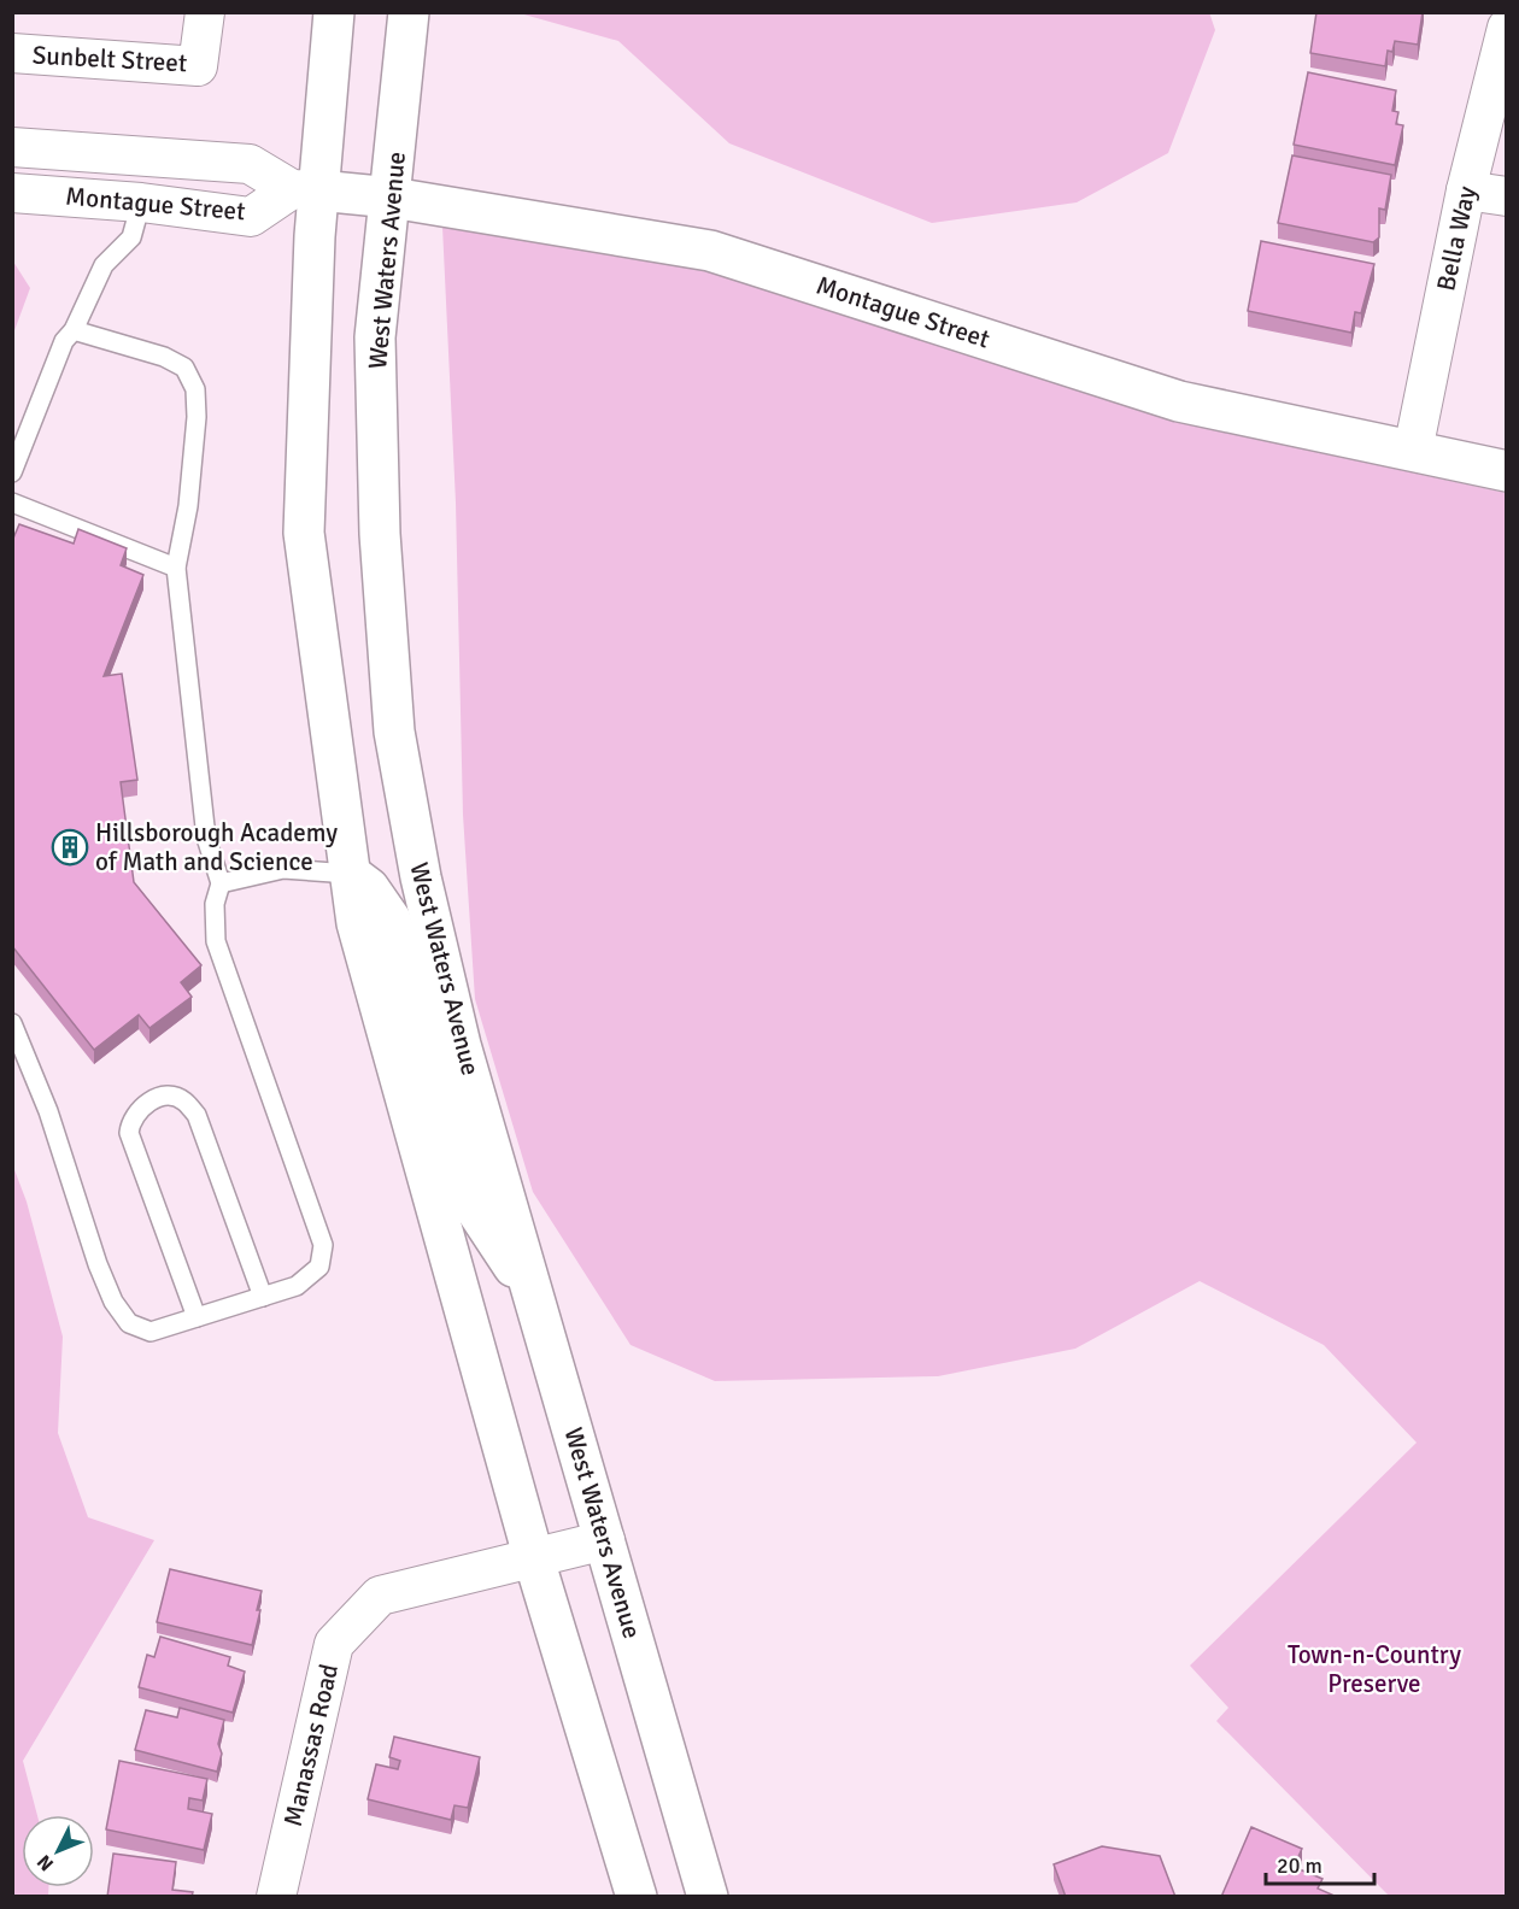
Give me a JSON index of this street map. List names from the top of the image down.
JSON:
{
  "streets": {
    "street": [
      "Sunbelt Street",
      "Montague Street",
      "Bella Way",
      "West Waters Avenue",
      "Manassas Road"
    ]
  },
  "crossings": [
    ["Montague Street", "Bella Way"],
    ["Montague Street", "West Waters Avenue"],
    ["West Waters Avenue", "Manassas Road"]
  ],
  "parks": ["Town-n-Country Preserve"],
  "places": {
    "building": ["Hillsborough Academy of Math and Science"]
  },
  "scale_bar": "20 m",
  "north": "bottom left"
}
